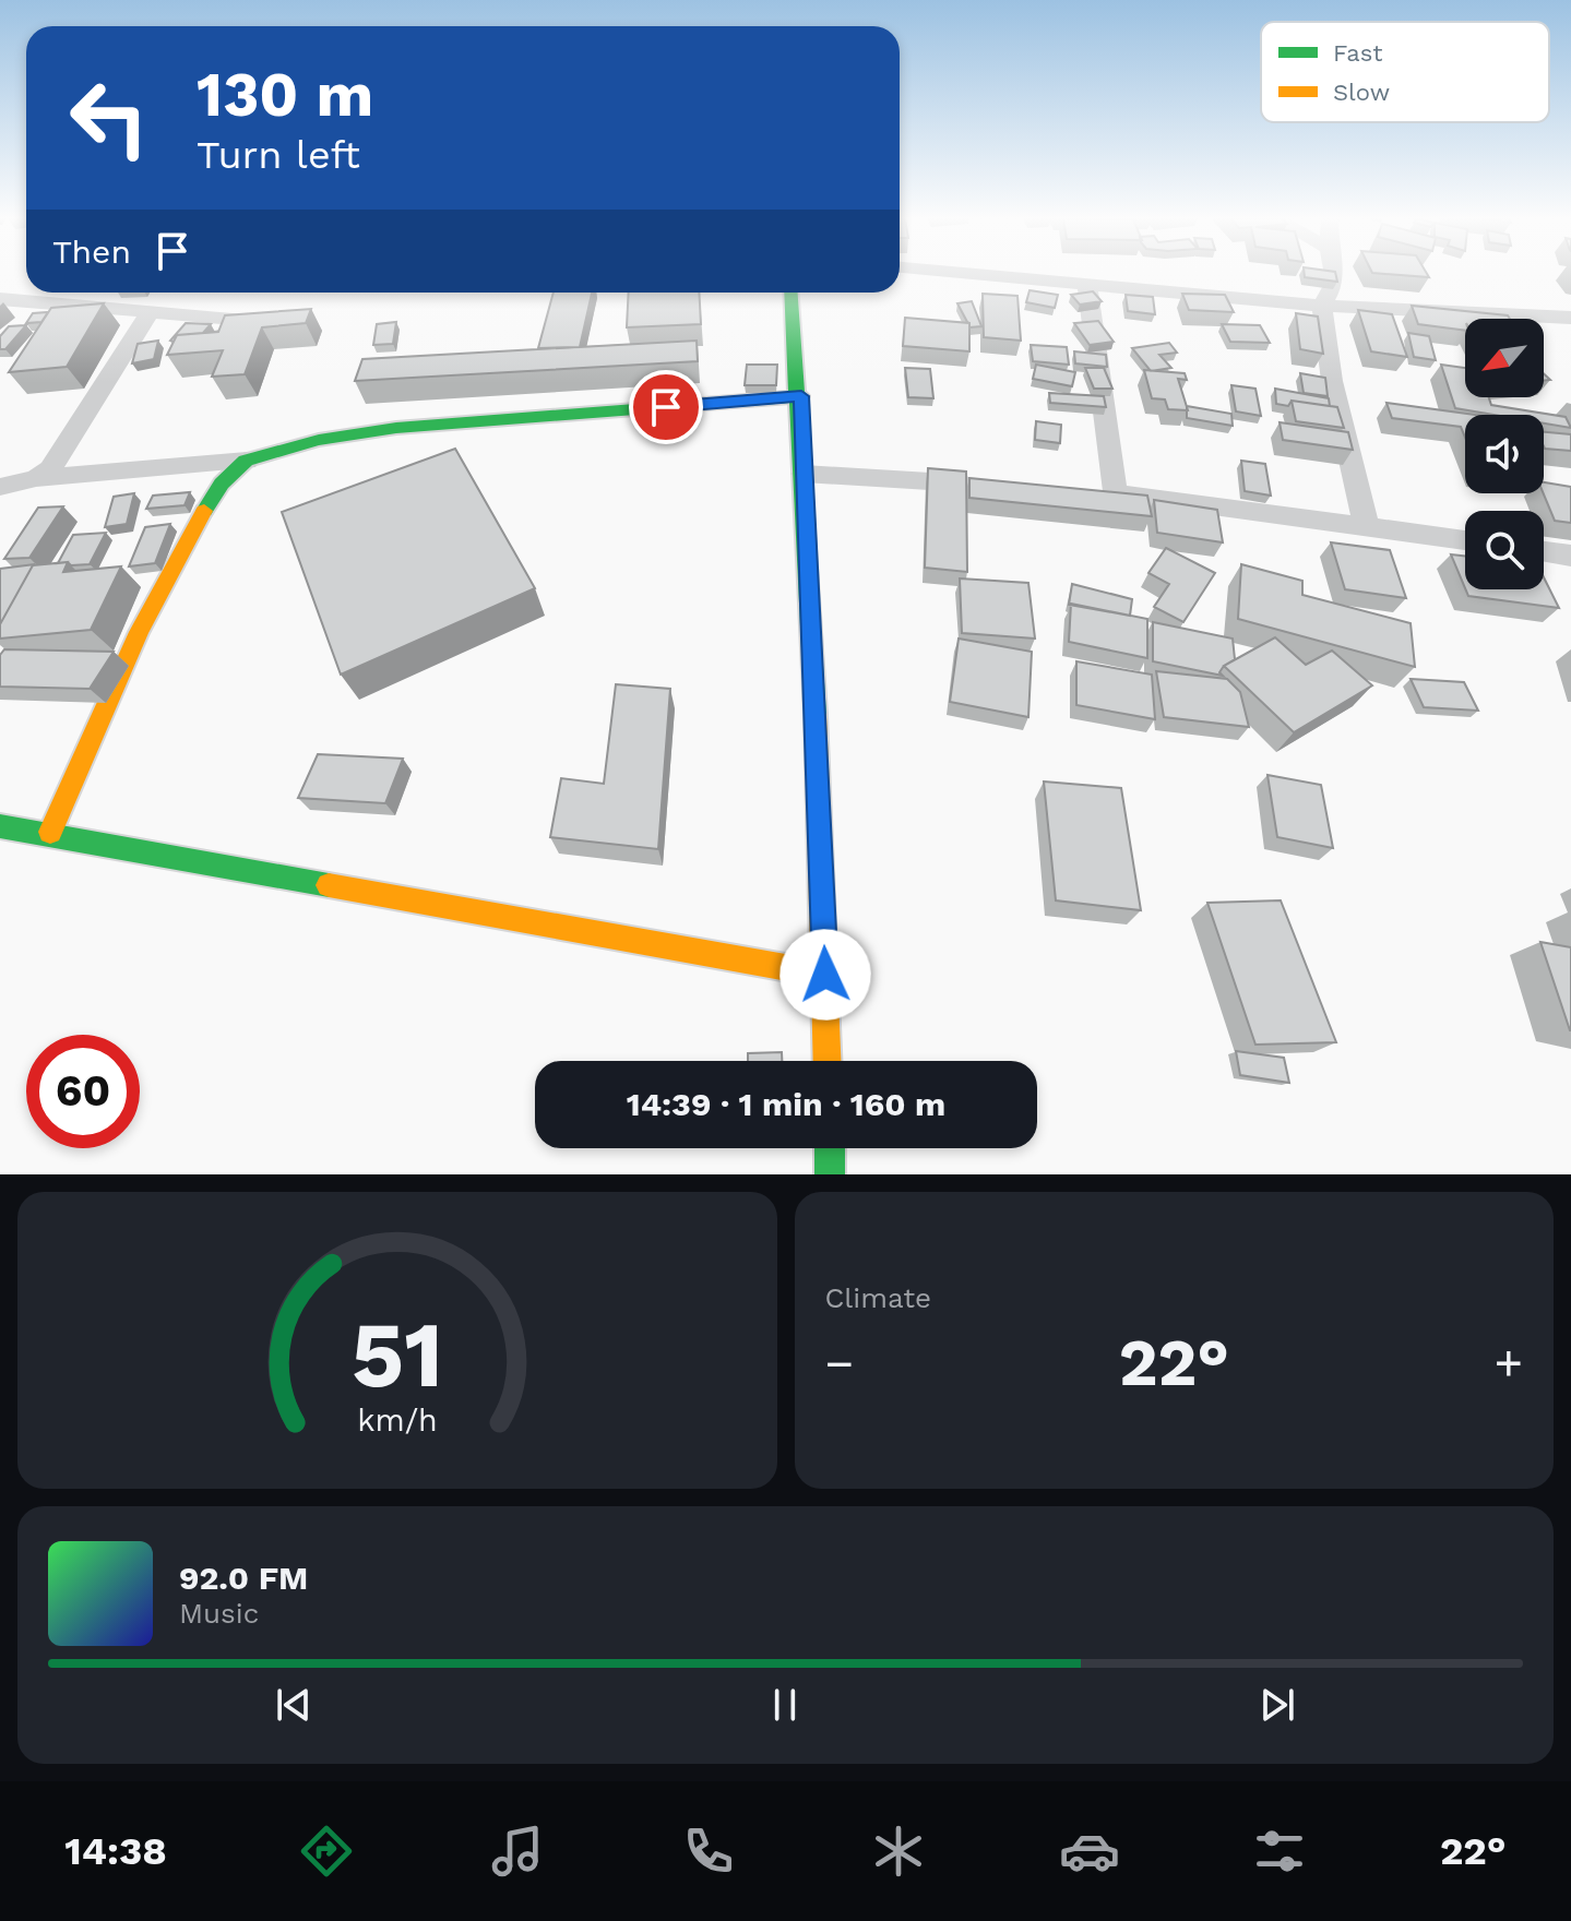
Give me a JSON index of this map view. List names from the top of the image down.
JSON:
{
  "legend": ["Fast", "Slow"],
  "north": "bottom left",
  "page": {
    "turn": ["130 m", "Turn left"],
    "then": "Then",
    "limit": "60",
    "trip": "14:39 · 1 min · 160 m",
    "tile": "Climate",
    "heat": ["−", "22°", "+"],
    "song": ["92.0 FM", "Music"],
    "tabs": ["14:38", "22°"],
    "gauge": ["51", "km/h"]
  }
}
